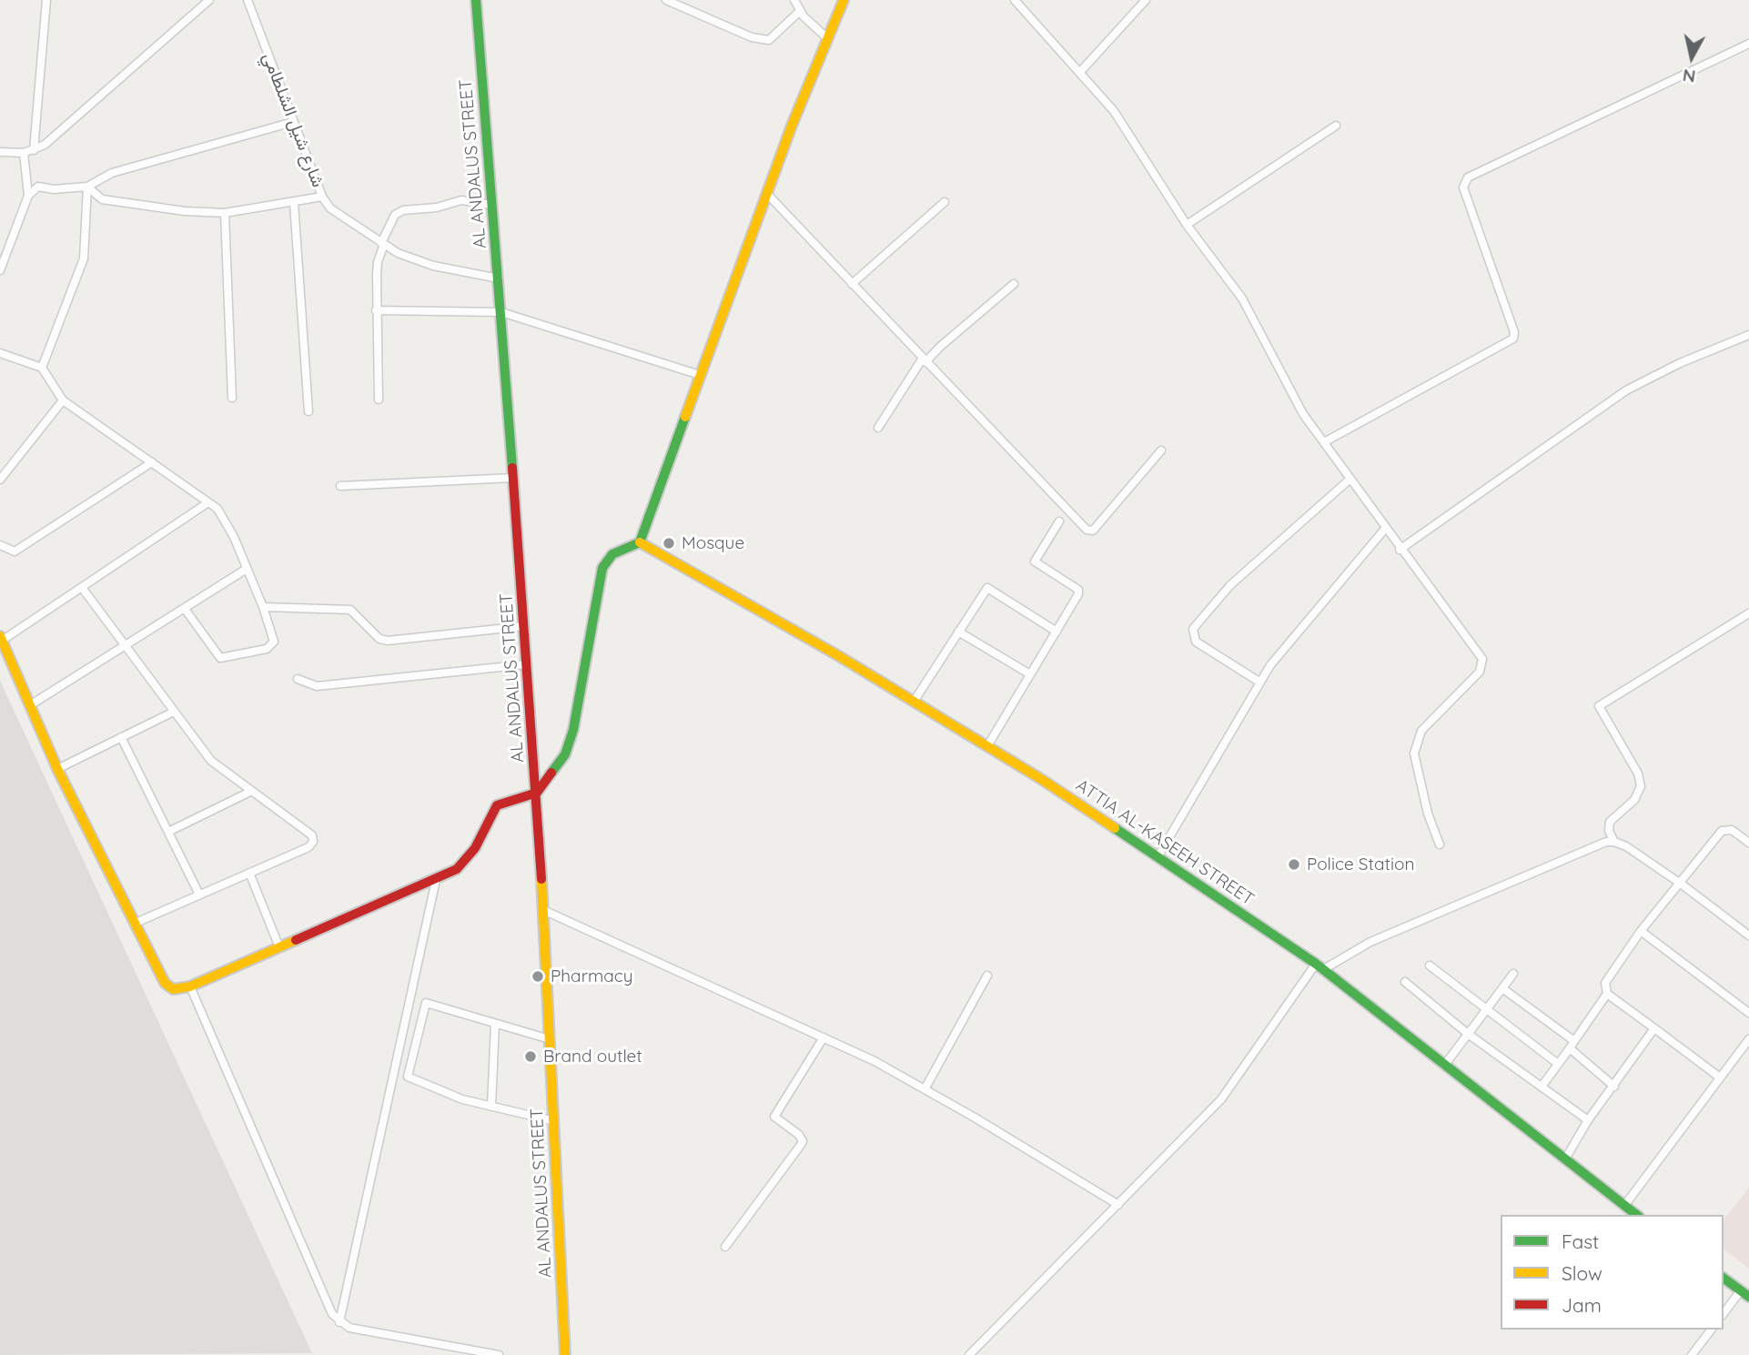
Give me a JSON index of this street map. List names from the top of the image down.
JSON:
{
  "streets": {
    "main road": ["AL ANDALUS STREET", "ATTIA AL-KASEEH STREET"],
    "street": ["شارع شيل الشلطامي"]
  },
  "crossings": [
    ["شارع شيل الشلطامي", "AL ANDALUS STREET"]
  ],
  "places": [
    "Mosque",
    "Police Station",
    "Pharmacy",
    "Brand outlet"
  ],
  "legend": ["Fast", "Slow", "Jam"],
  "north": "bottom"
}
